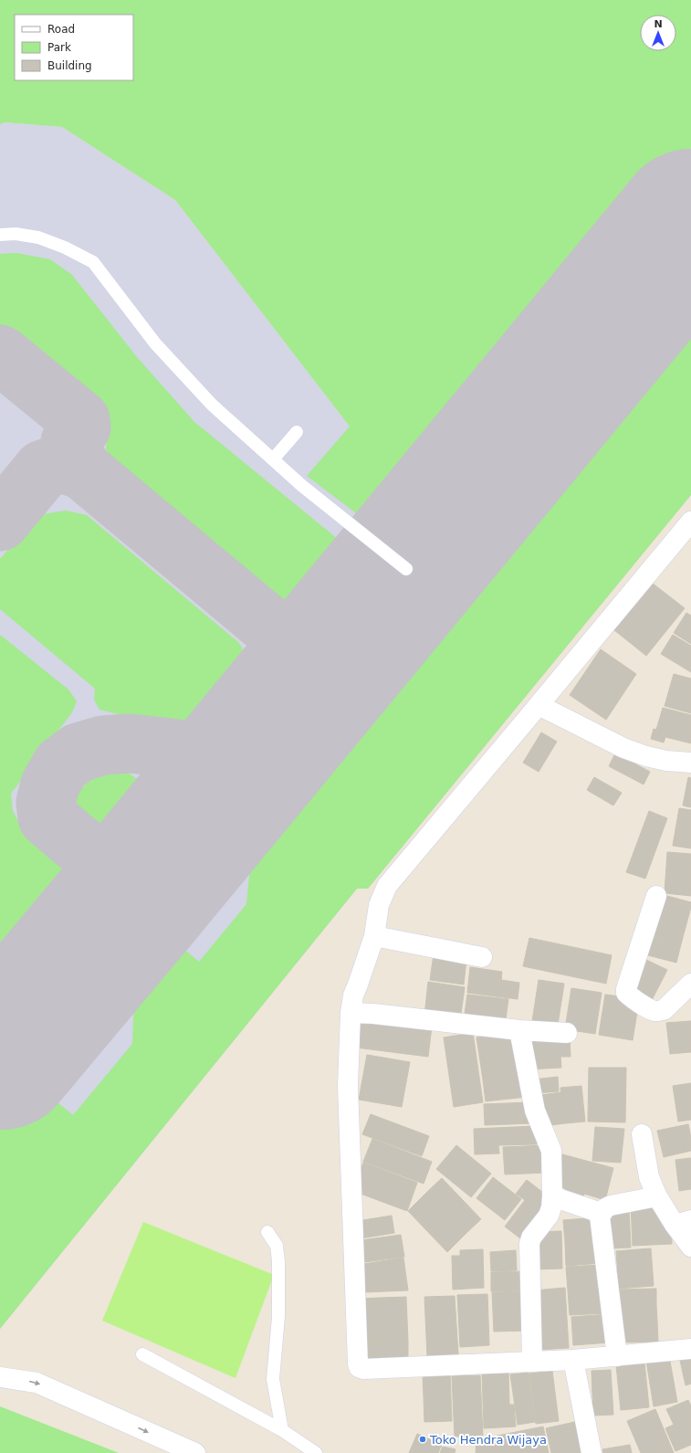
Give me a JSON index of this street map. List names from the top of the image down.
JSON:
{
  "places": ["Toko Hendra Wijaya"],
  "legend": ["Road", "Park", "Building"],
  "north": "top"
}
